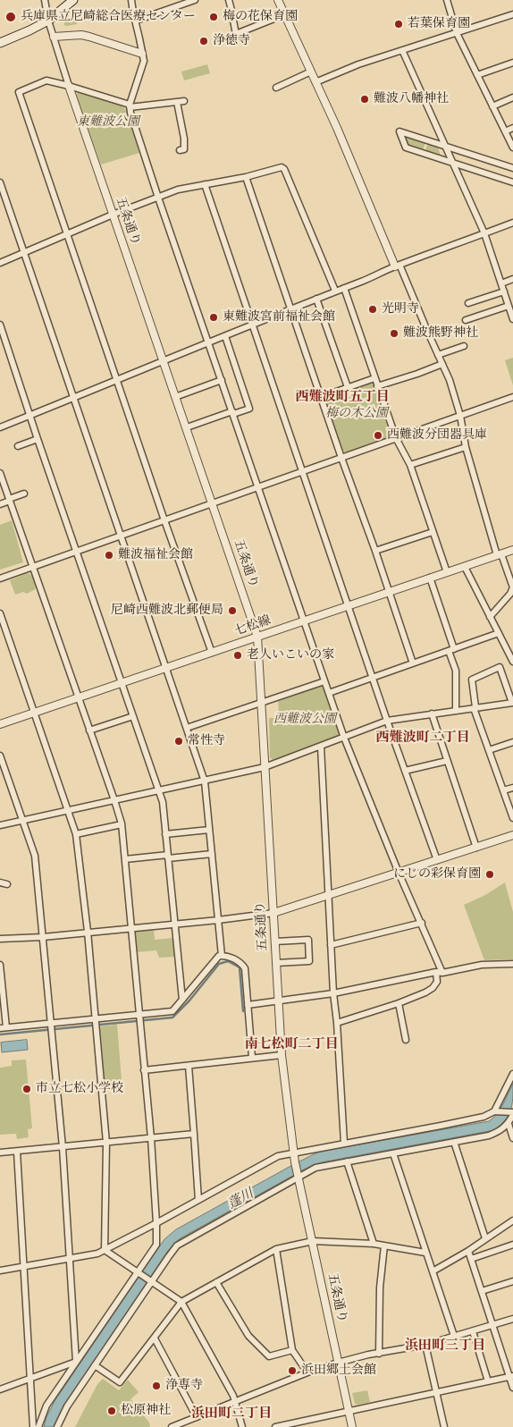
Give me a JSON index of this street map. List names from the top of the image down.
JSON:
{
  "streets": {
    "street": ["五条通り", "七松線"]
  },
  "crossings": [
    ["五条通り", "七松線"]
  ],
  "districts": [
    "西難波町五丁目",
    "西難波町二丁目",
    "南七松町二丁目",
    "浜田町三丁目",
    "浜田町二丁目"
  ],
  "water": ["蓬川"],
  "parks": ["東難波公園", "梅の木公園", "西難波公園"],
  "places": [
    "兵庫県立尼崎総合医療センター",
    "梅の花保育園",
    "若葉保育園",
    "浄徳寺",
    "難波八幡神社",
    "光明寺",
    "東難波宮前福祉会館",
    "難波熊野神社",
    "西難波分団器具庫",
    "難波福祉会館",
    "尼崎西難波北郵便局",
    "老人いこいの家",
    "常性寺",
    "にじの彩保育園",
    "市立七松小学校",
    "浜田郷土会館",
    "浄専寺",
    "松原神社"
  ]
}
